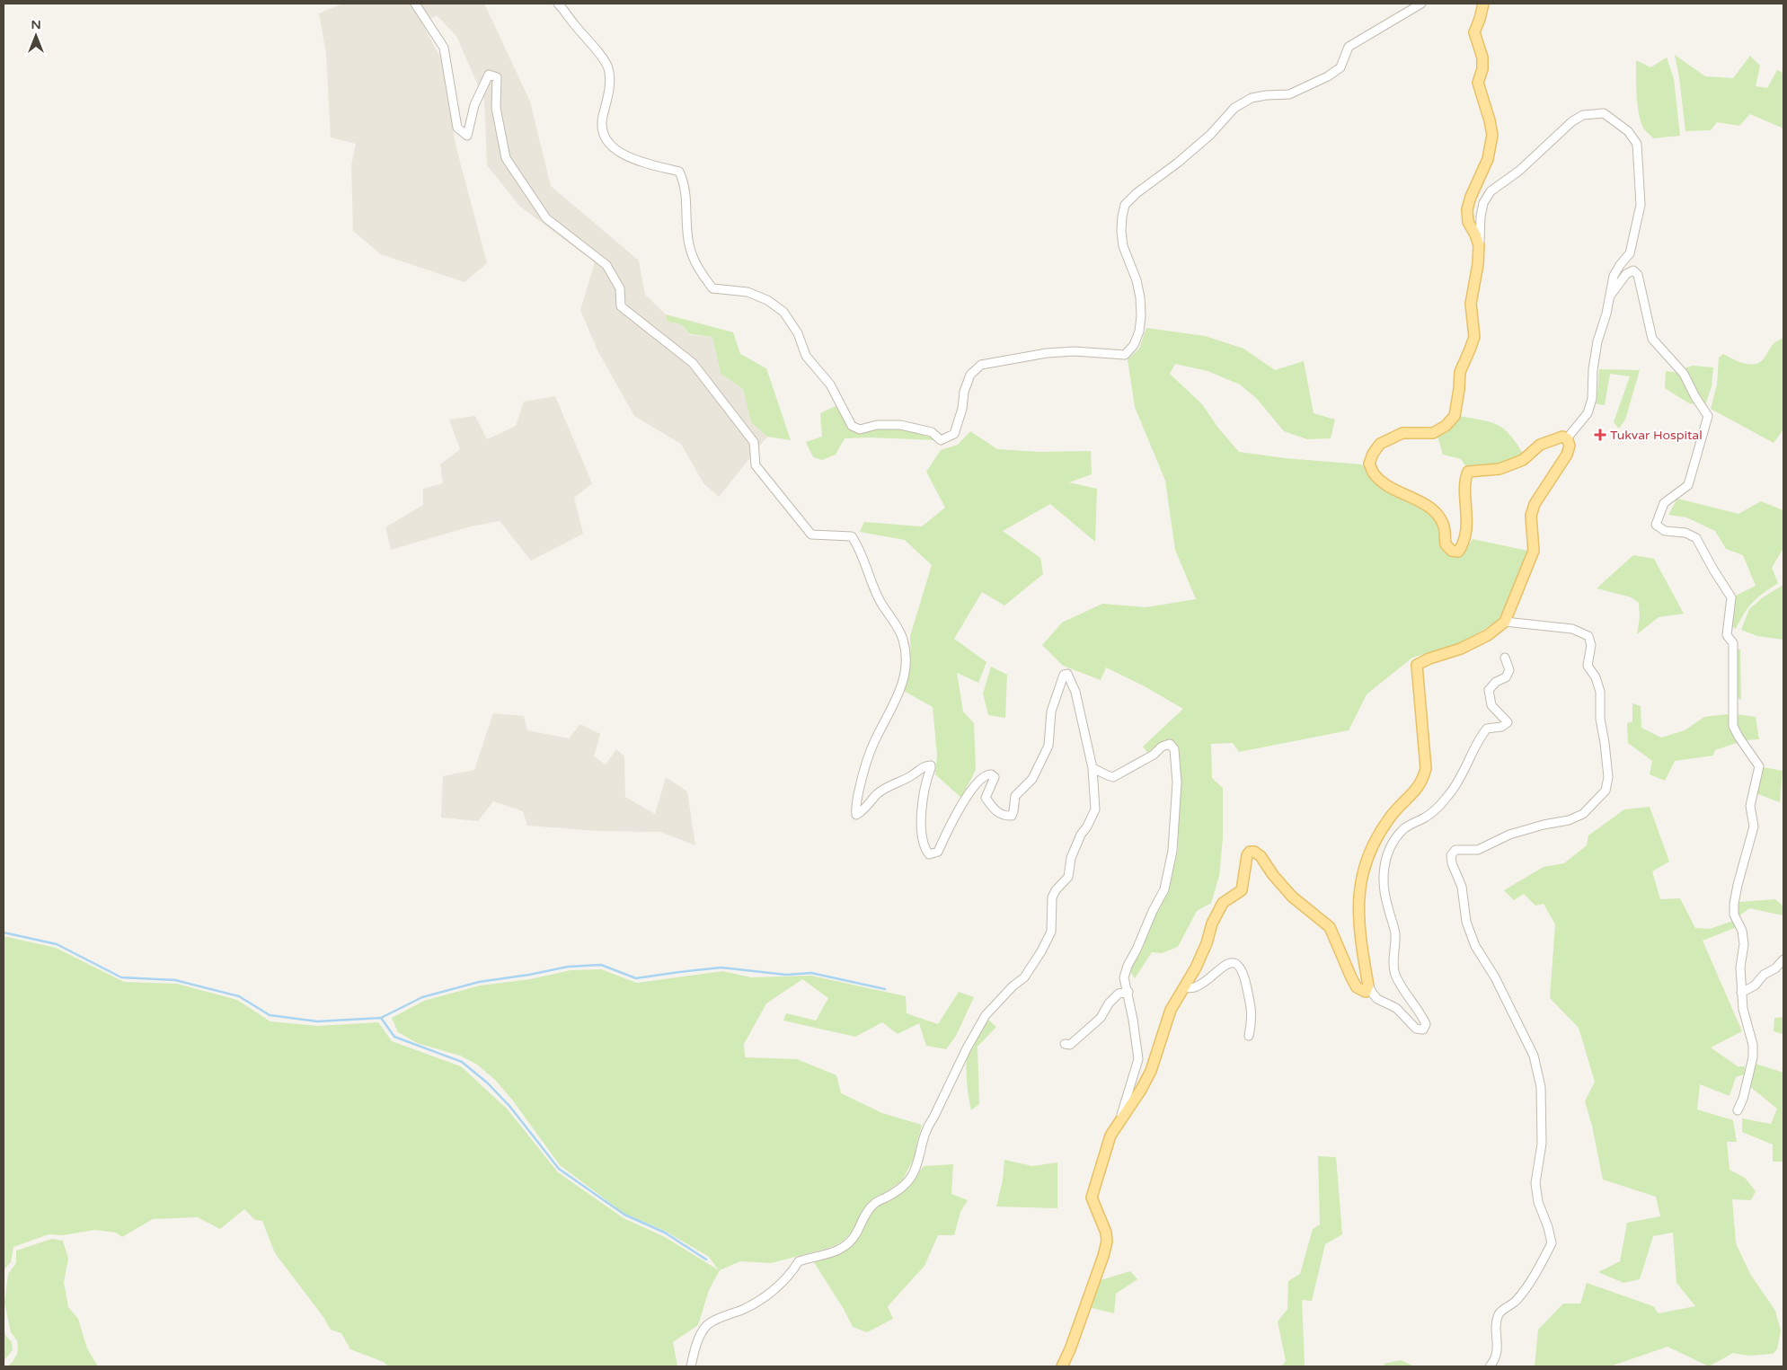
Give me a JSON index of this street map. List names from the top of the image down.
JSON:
{
  "places": {
    "health": ["Tukvar Hospital"]
  },
  "north": "top"
}
